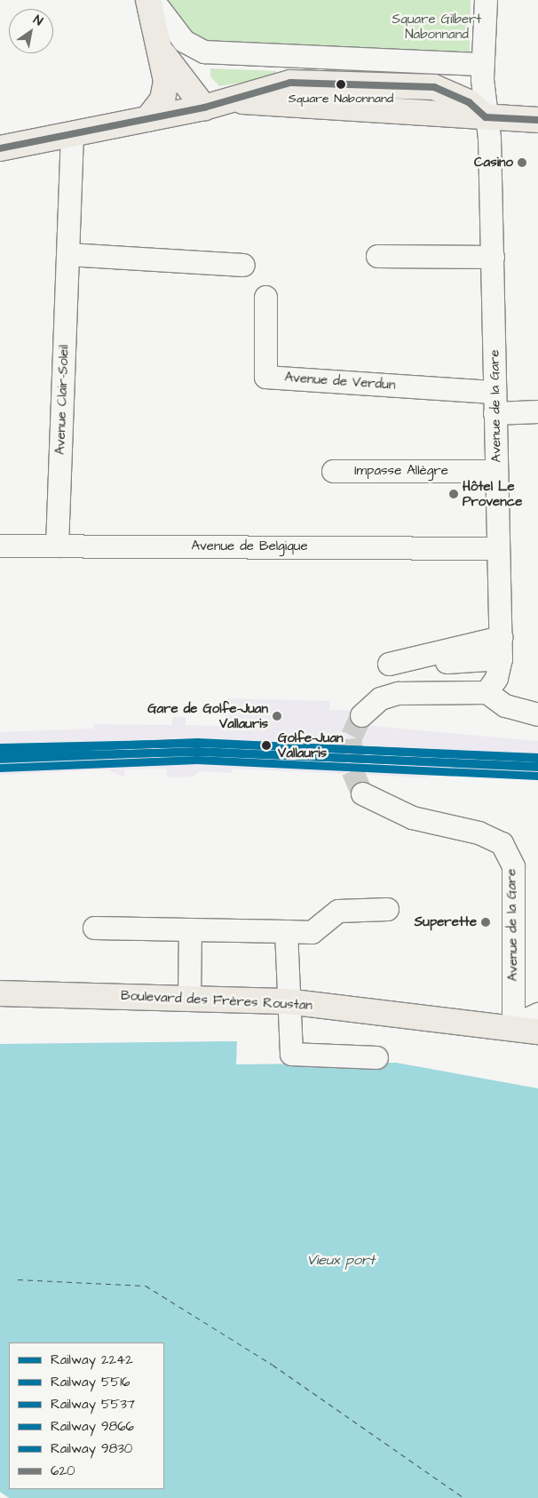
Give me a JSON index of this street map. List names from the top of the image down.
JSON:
{
  "streets": {
    "main road": ["Boulevard des Frères Roustan"],
    "street": [
      "Avenue de Verdun",
      "Avenue Clair-Soleil",
      "Avenue de la Gare",
      "Impasse Allègre",
      "Avenue de Belgique"
    ]
  },
  "crossings": [
    ["Avenue de Verdun", "Avenue de la Gare"],
    ["Avenue Clair-Soleil", "Avenue de Belgique"],
    ["Avenue de la Gare", "Impasse Allègre"],
    ["Avenue de la Gare", "Avenue de Belgique"],
    ["Avenue de la Gare", "Boulevard des Frères Roustan"]
  ],
  "water": ["Vieux port"],
  "parks": ["Square Gilbert Nabonnand"],
  "places": [
    "Square Nabonnand",
    "Casino",
    "Hôtel Le Provence",
    "Gare de Golfe-Juan Vallauris",
    "Golfe-Juan Vallauris",
    "Superette"
  ],
  "lines": [
    "transit line 620",
    "rail line 9866",
    "rail line 5537",
    "rail line 2242",
    "rail line 9830",
    "rail line 5516"
  ],
  "legend": [
    "Railway 2242",
    "Railway 5516",
    "Railway 5537",
    "Railway 9866",
    "Railway 9830",
    "620"
  ],
  "north": "top right"
}
